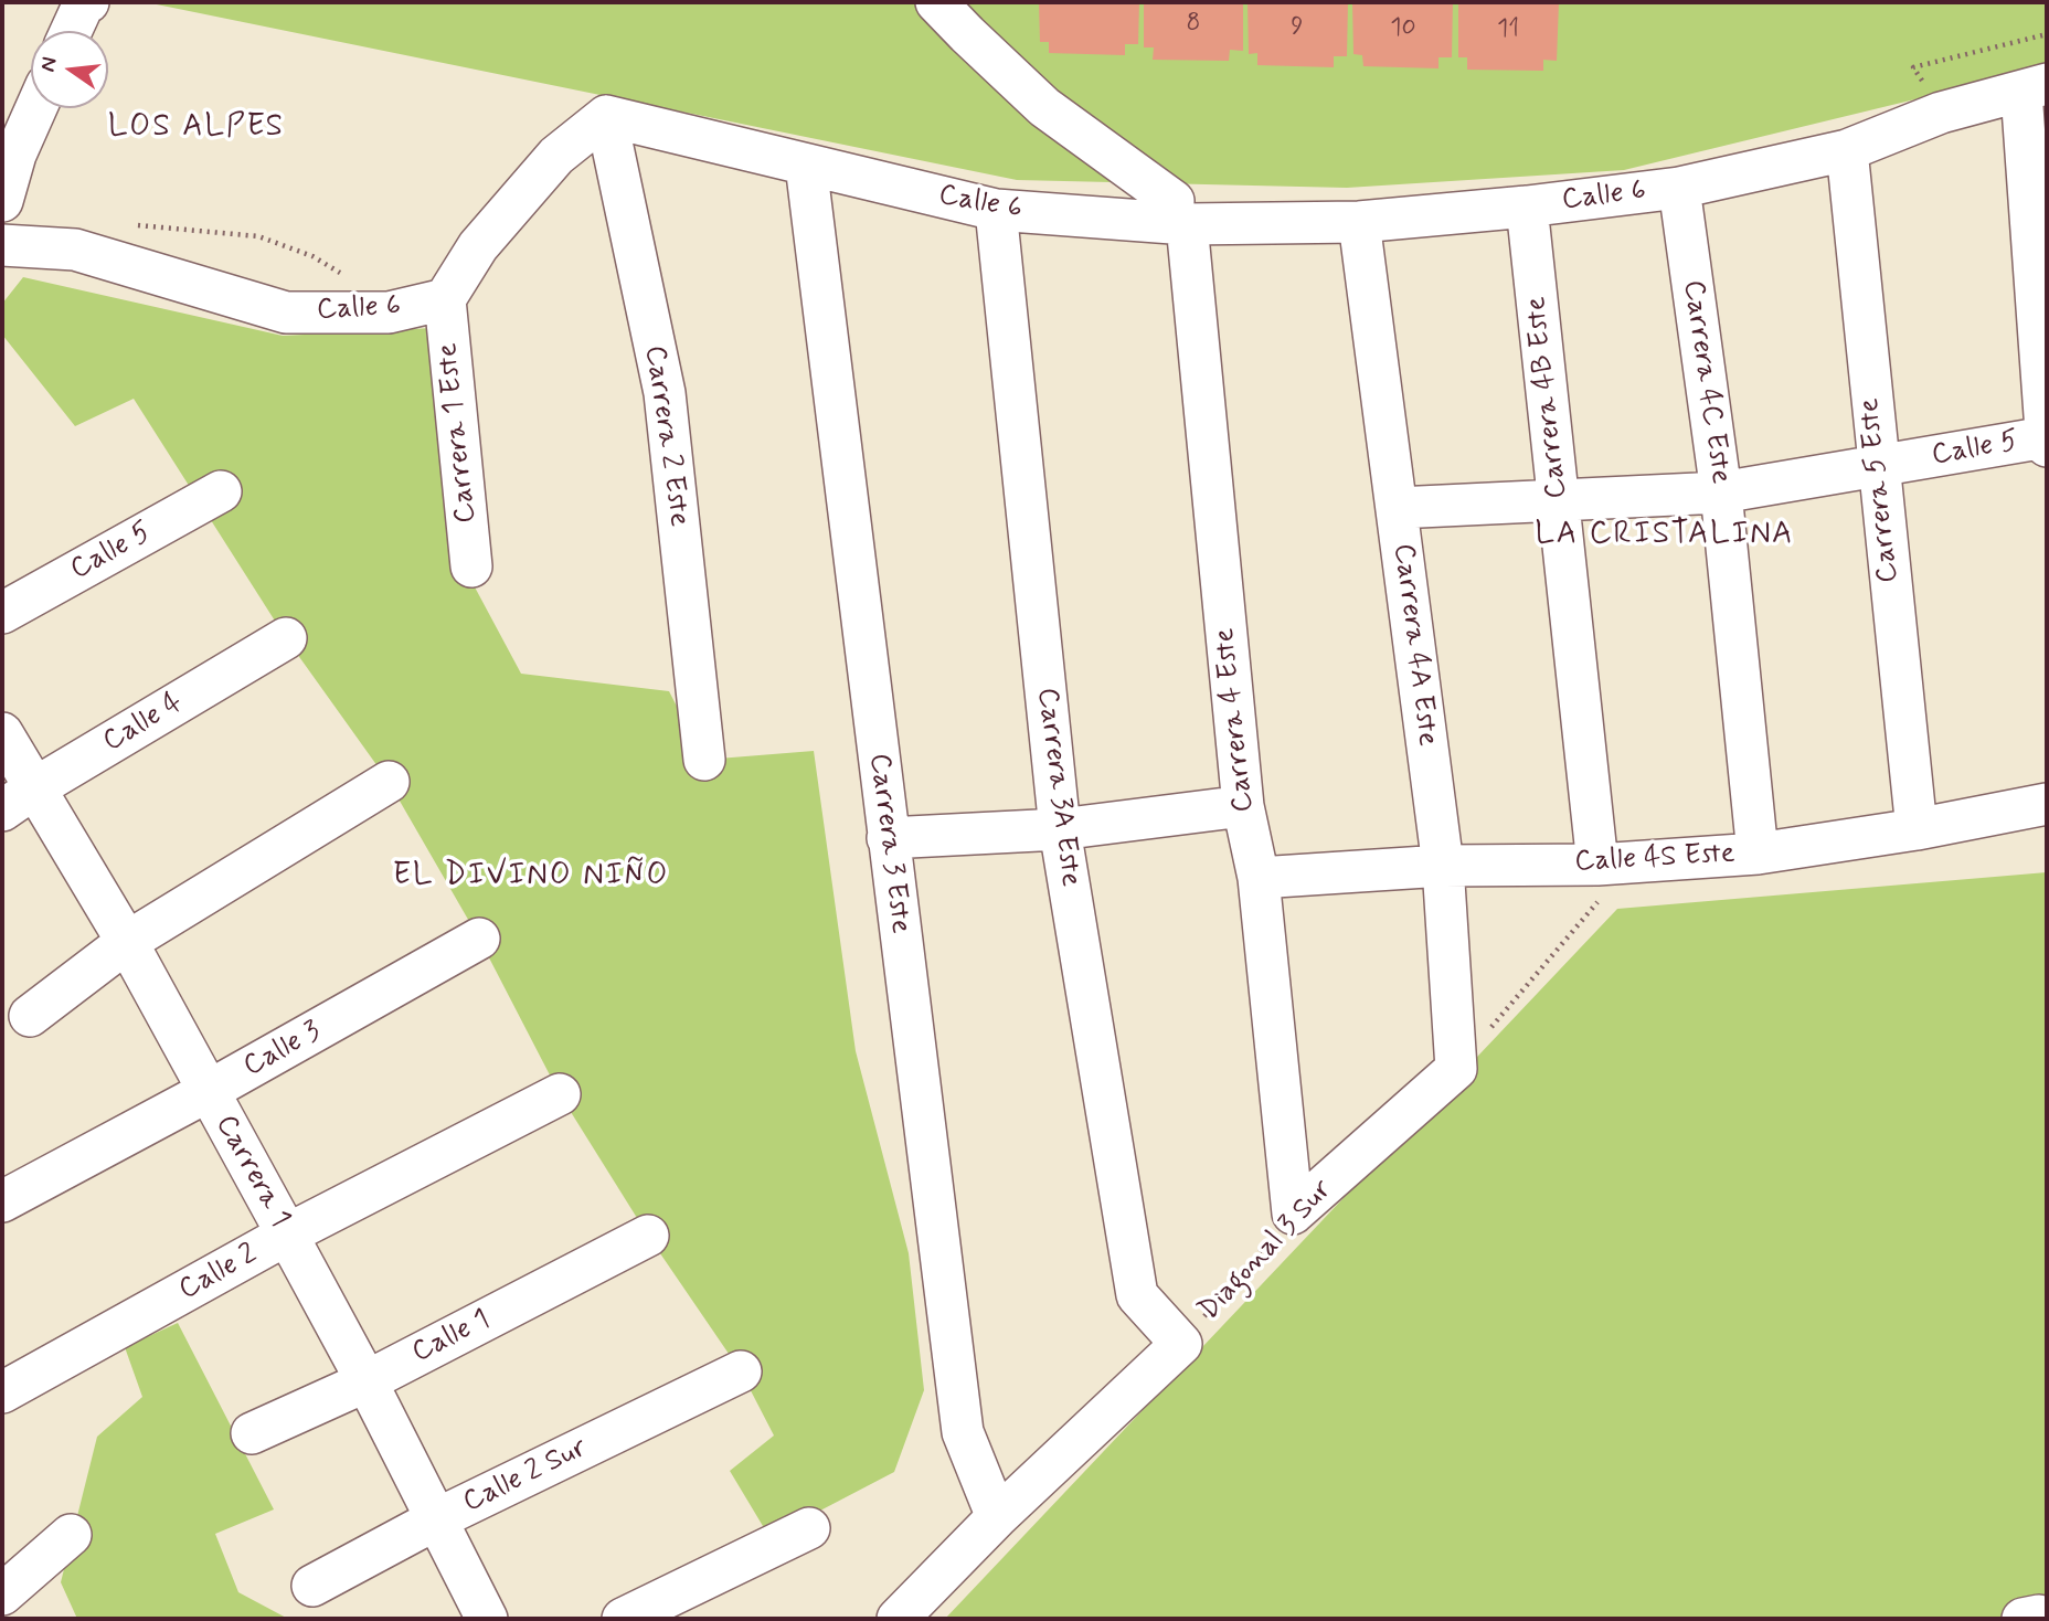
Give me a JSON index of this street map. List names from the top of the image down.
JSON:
{
  "streets": {
    "street": [
      "Calle 6",
      "Carrera 4C Este",
      "Carrera 4B Este",
      "Carrera 1 Este",
      "Carrera 2 Este",
      "Calle 5",
      "Carrera 5 Este",
      "Carrera 4A Este",
      "Carrera 4 Este",
      "Calle 4",
      "Carrera 3A Este",
      "Carrera 3 Este",
      "Calle 4S Este",
      "Calle 3",
      "Carrera 1",
      "Diagonal 3 Sur",
      "Calle 2",
      "Calle 1",
      "Calle 2 Sur"
    ]
  },
  "crossings": [
    ["Calle 6", "Carrera 4C Este"],
    ["Calle 6", "Carrera 4B Este"],
    ["Calle 6", "Carrera 1 Este"],
    ["Calle 6", "Carrera 2 Este"],
    ["Calle 6", "Carrera 5 Este"],
    ["Calle 6", "Carrera 4A Este"],
    ["Calle 6", "Carrera 4 Este"],
    ["Calle 6", "Carrera 3A Este"],
    ["Calle 6", "Carrera 3 Este"],
    ["Carrera 4C Este", "Calle 5"],
    ["Carrera 4C Este", "Calle 4S Este"],
    ["Carrera 4B Este", "Calle 5"],
    ["Carrera 4B Este", "Calle 4S Este"],
    ["Calle 5", "Carrera 5 Este"],
    ["Calle 5", "Carrera 4A Este"],
    ["Carrera 5 Este", "Calle 4S Este"],
    ["Carrera 4A Este", "Calle 4S Este"],
    ["Carrera 4A Este", "Diagonal 3 Sur"],
    ["Carrera 4 Este", "Calle 4S Este"],
    ["Carrera 4 Este", "Diagonal 3 Sur"],
    ["Calle 4", "Carrera 1"],
    ["Carrera 3A Este", "Diagonal 3 Sur"],
    ["Carrera 3 Este", "Diagonal 3 Sur"],
    ["Calle 3", "Carrera 1"],
    ["Carrera 1", "Calle 2"],
    ["Carrera 1", "Calle 1"],
    ["Carrera 1", "Calle 2 Sur"]
  ],
  "districts": ["LOS ALPES", "LA CRISTALINA", "EL DIVINO NIÑO"],
  "house_numbers": [
    "8",
    "9",
    "10",
    "11"
  ],
  "north": "left"
}
